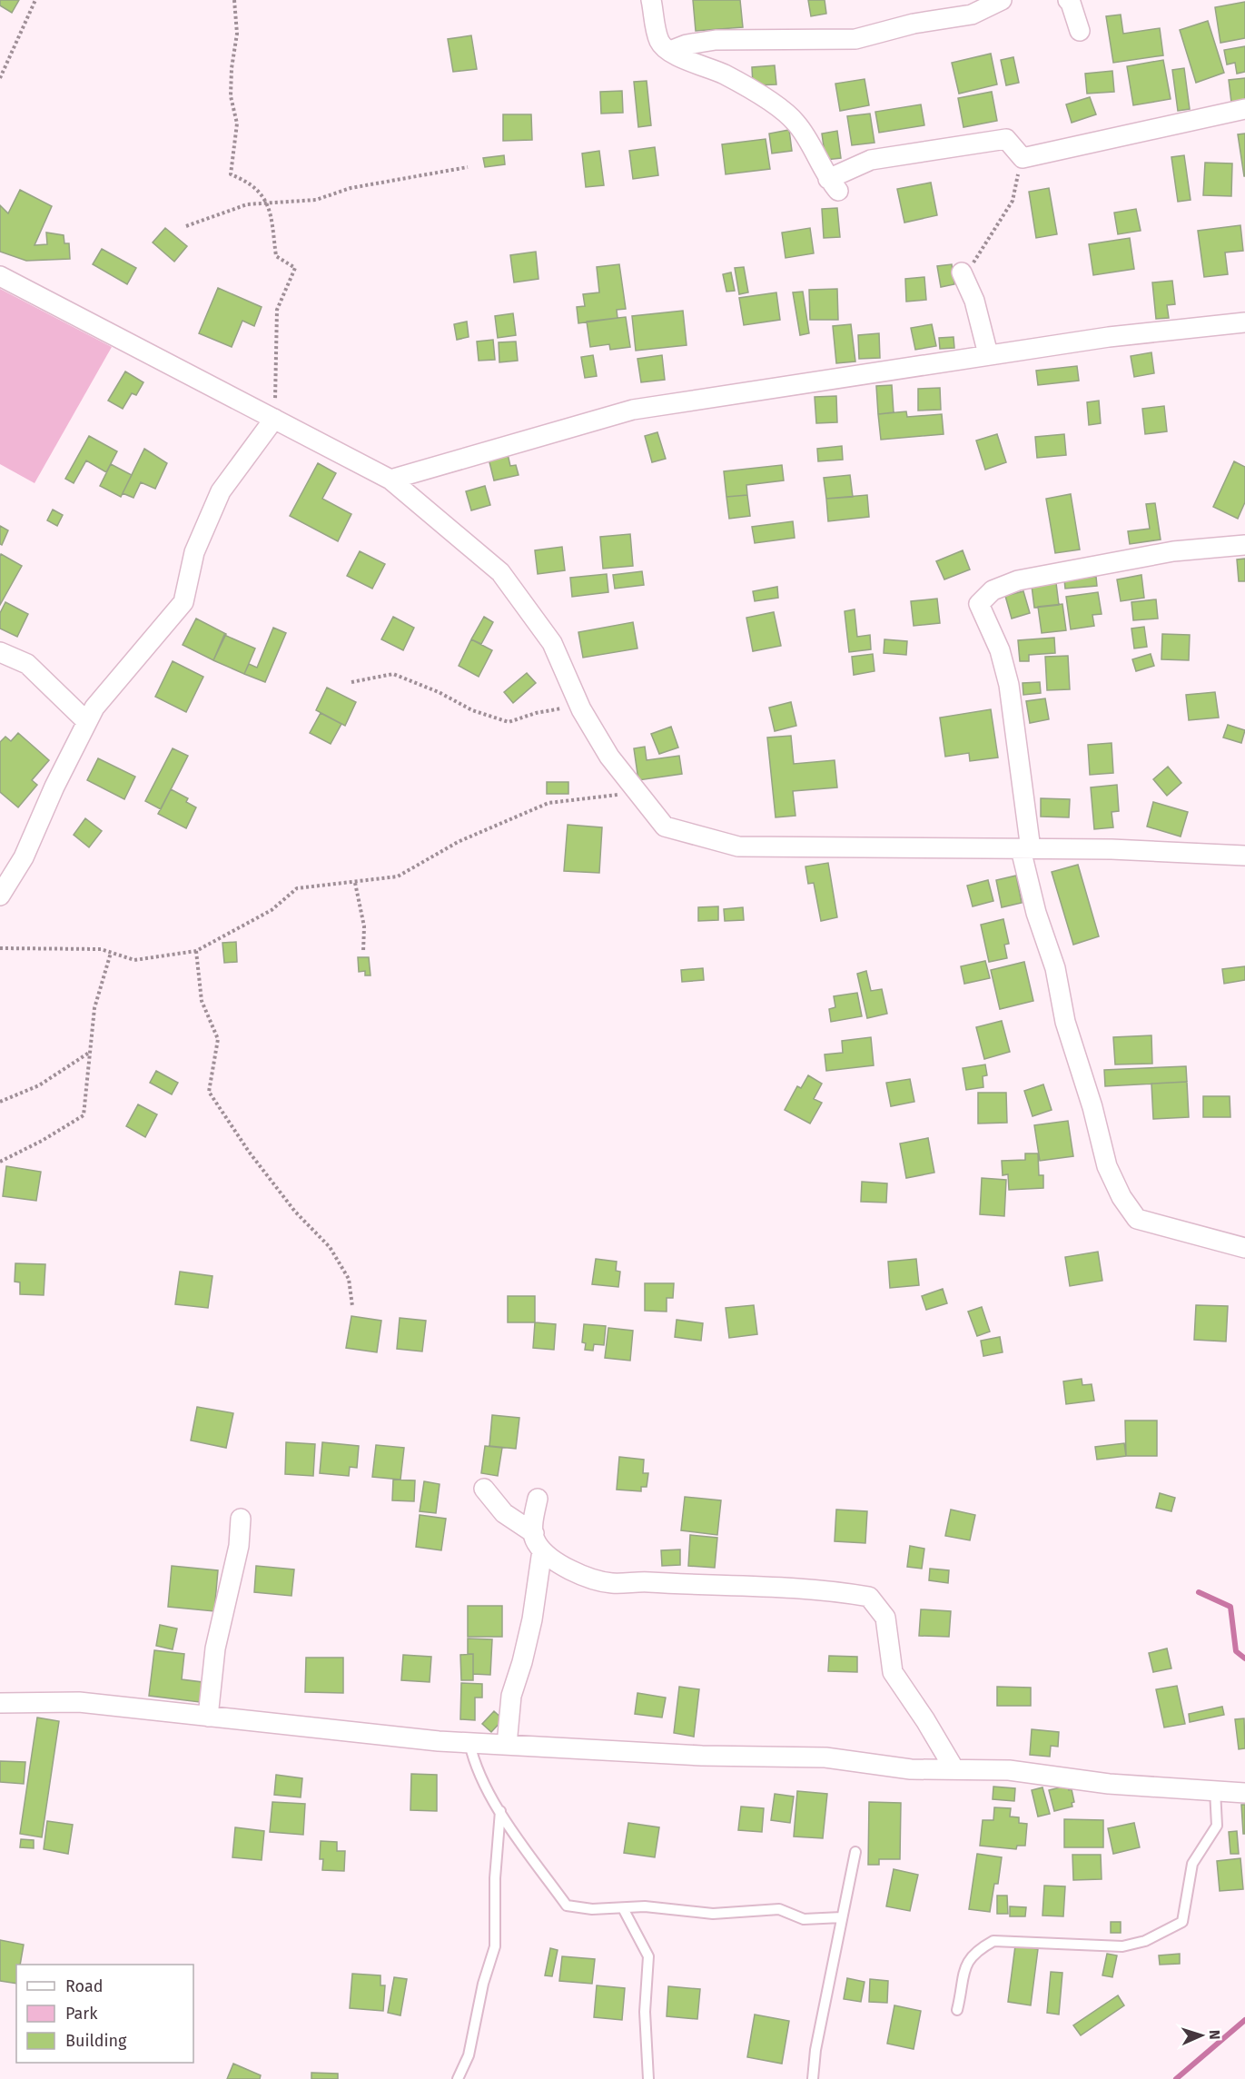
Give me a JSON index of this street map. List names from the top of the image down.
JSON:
{
  "legend": ["Road", "Park", "Building"],
  "north": "right"
}
